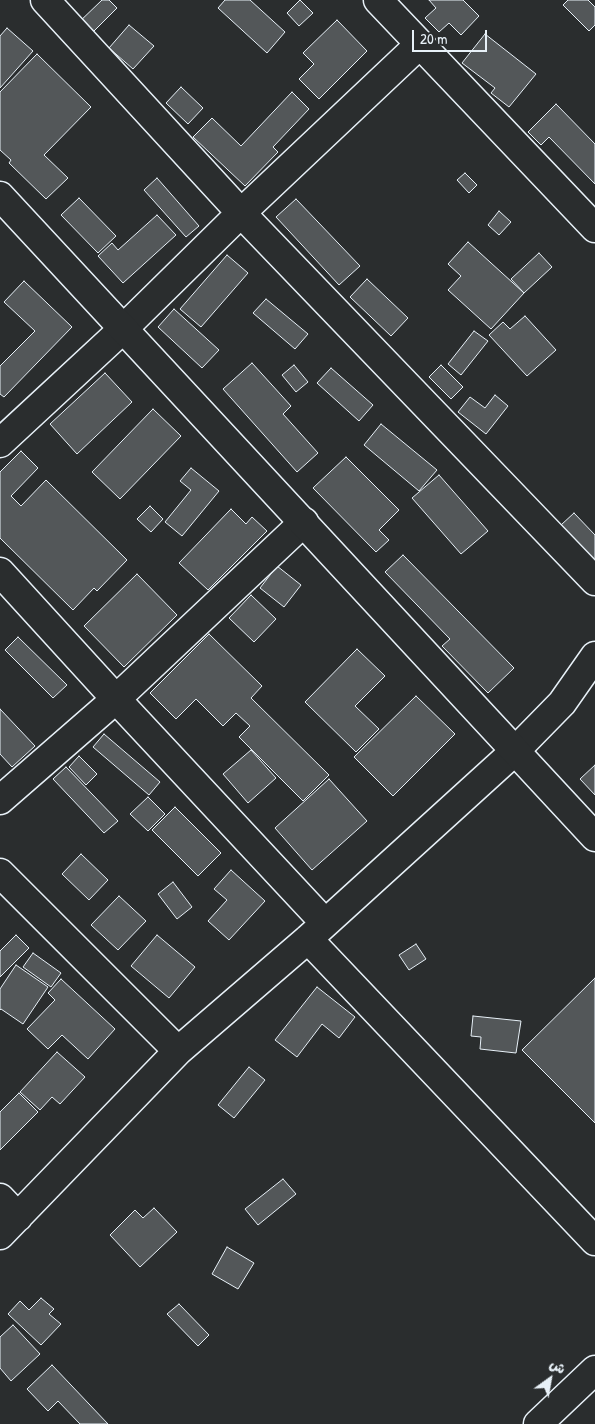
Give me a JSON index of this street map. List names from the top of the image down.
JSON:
{
  "scale_bar": "20 m",
  "north": "top right"
}
